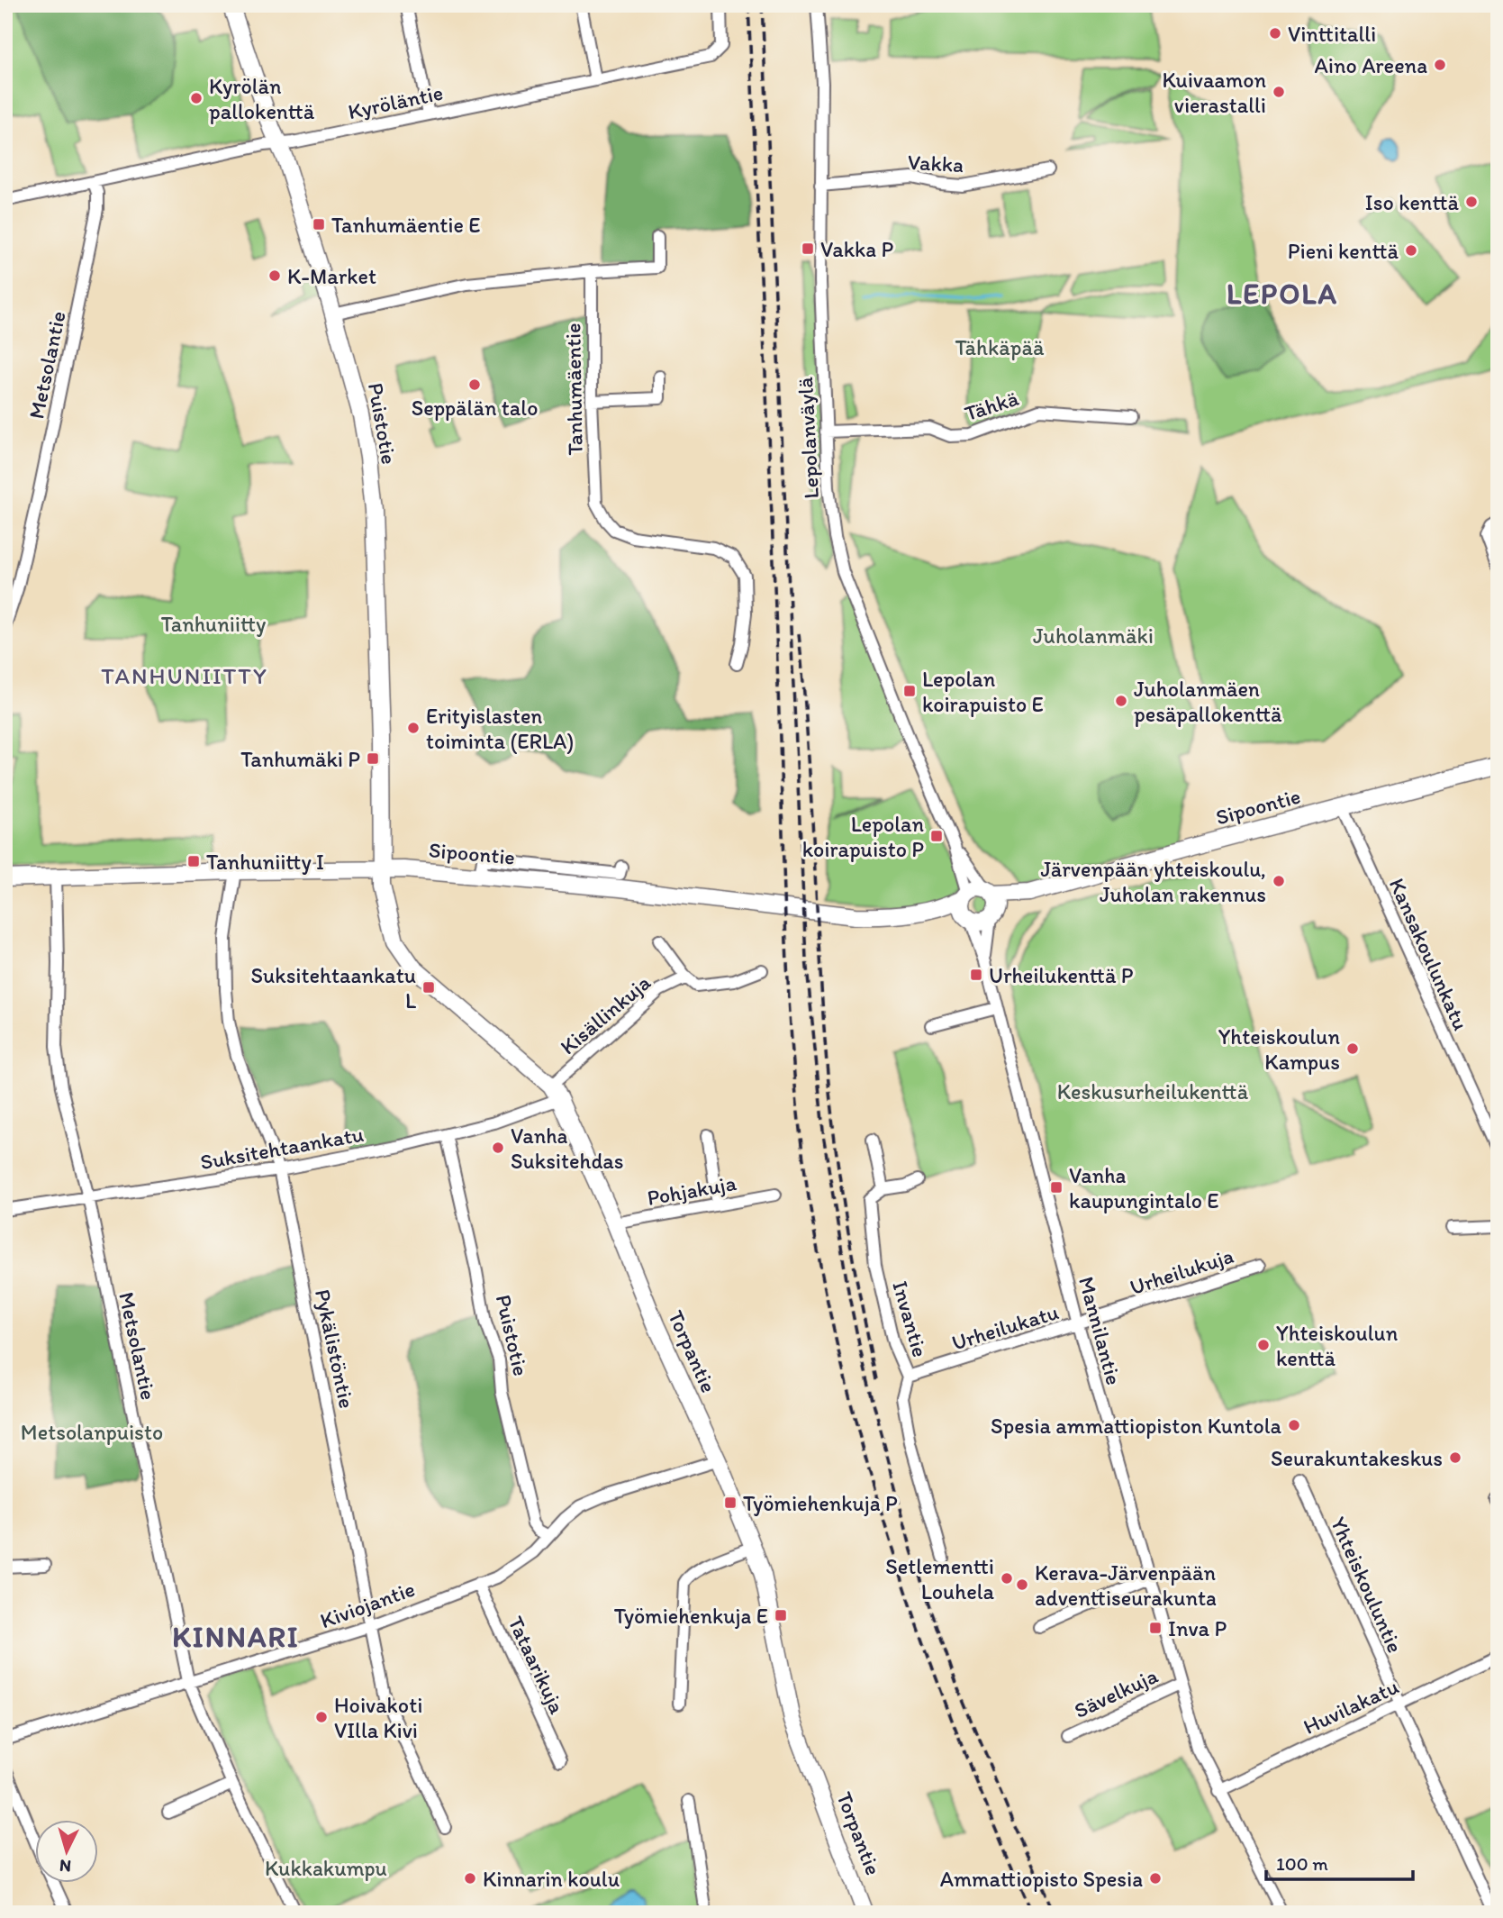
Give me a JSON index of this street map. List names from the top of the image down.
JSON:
{
  "streets": {
    "street": [
      "Kyröläntie",
      "Vakka",
      "Metsolantie",
      "Tanhumäentie",
      "Tähkä",
      "Puistotie",
      "Lepolanväylä",
      "Sipoontie",
      "Kansakoulunkatu",
      "Kisällinkuja",
      "Suksitehtaankatu",
      "Pohjakuja",
      "Urheilukuja",
      "Invantie",
      "Urheilukatu",
      "Mannilantie",
      "Pykälistöntie",
      "Torpantie",
      "Yhteiskouluntie",
      "Kiviojantie",
      "Tataarikuja",
      "Sävelkuja",
      "Huvilakatu"
    ]
  },
  "crossings": [
    ["Kyröläntie", "Metsolantie"],
    ["Kyröläntie", "Puistotie"],
    ["Vakka", "Lepolanväylä"],
    ["Metsolantie", "Sipoontie"],
    ["Metsolantie", "Suksitehtaankatu"],
    ["Metsolantie", "Kiviojantie"],
    ["Tähkä", "Lepolanväylä"],
    ["Puistotie", "Sipoontie"],
    ["Puistotie", "Suksitehtaankatu"],
    ["Puistotie", "Torpantie"],
    ["Puistotie", "Kiviojantie"],
    ["Lepolanväylä", "Sipoontie"],
    ["Lepolanväylä", "Mannilantie"],
    ["Sipoontie", "Kansakoulunkatu"],
    ["Sipoontie", "Mannilantie"],
    ["Sipoontie", "Pykälistöntie"],
    ["Sipoontie", "Torpantie"],
    ["Kisällinkuja", "Suksitehtaankatu"],
    ["Kisällinkuja", "Torpantie"],
    ["Suksitehtaankatu", "Pykälistöntie"],
    ["Suksitehtaankatu", "Torpantie"],
    ["Pohjakuja", "Torpantie"],
    ["Urheilukuja", "Urheilukatu"],
    ["Urheilukuja", "Mannilantie"],
    ["Invantie", "Urheilukatu"],
    ["Urheilukatu", "Mannilantie"],
    ["Mannilantie", "Sävelkuja"],
    ["Mannilantie", "Huvilakatu"],
    ["Pykälistöntie", "Kiviojantie"],
    ["Torpantie", "Kiviojantie"],
    ["Yhteiskouluntie", "Huvilakatu"],
    ["Kiviojantie", "Tataarikuja"]
  ],
  "districts": ["LEPOLA", "TANHUNIITTY", "KINNARI"],
  "parks": [
    "Tähkäpää",
    "Tanhuniitty",
    "Juholanmäki",
    "Keskusurheilukenttä",
    "Metsolanpuisto",
    "Kukkakumpu"
  ],
  "places": {
    "other": [
      "Vinttitalli",
      "Aino Areena",
      "Kuivaamon vierastalli",
      "Kyrölän pallokenttä",
      "Iso kenttä",
      "Pieni kenttä",
      "K-Market",
      "Seppälän talo",
      "Juholanmäen pesäpallokenttä",
      "Erityislasten toiminta (ERLA)",
      "Järvenpään yhteiskoulu, Juholan rakennus",
      "Yhteiskoulun Kampus",
      "Vanha Suksitehdas",
      "Yhteiskoulun kenttä",
      "Spesia ammattiopiston Kuntola",
      "Seurakuntakeskus",
      "Setlementti Louhela",
      "Kerava-Järvenpään adventtiseurakunta",
      "Hoivakoti VIlla Kivi",
      "Kinnarin koulu",
      "Ammattiopisto Spesia"
    ],
    "transit": [
      "Tanhumäentie E",
      "Vakka P",
      "Lepolan koirapuisto E",
      "Tanhumäki P",
      "Lepolan koirapuisto P",
      "Tanhuniitty I",
      "Urheilukenttä P",
      "Suksitehtaankatu L",
      "Vanha kaupungintalo E",
      "Työmiehenkuja P",
      "Työmiehenkuja E",
      "Inva P"
    ]
  },
  "scale_bar": "100 m",
  "north": "bottom"
}
